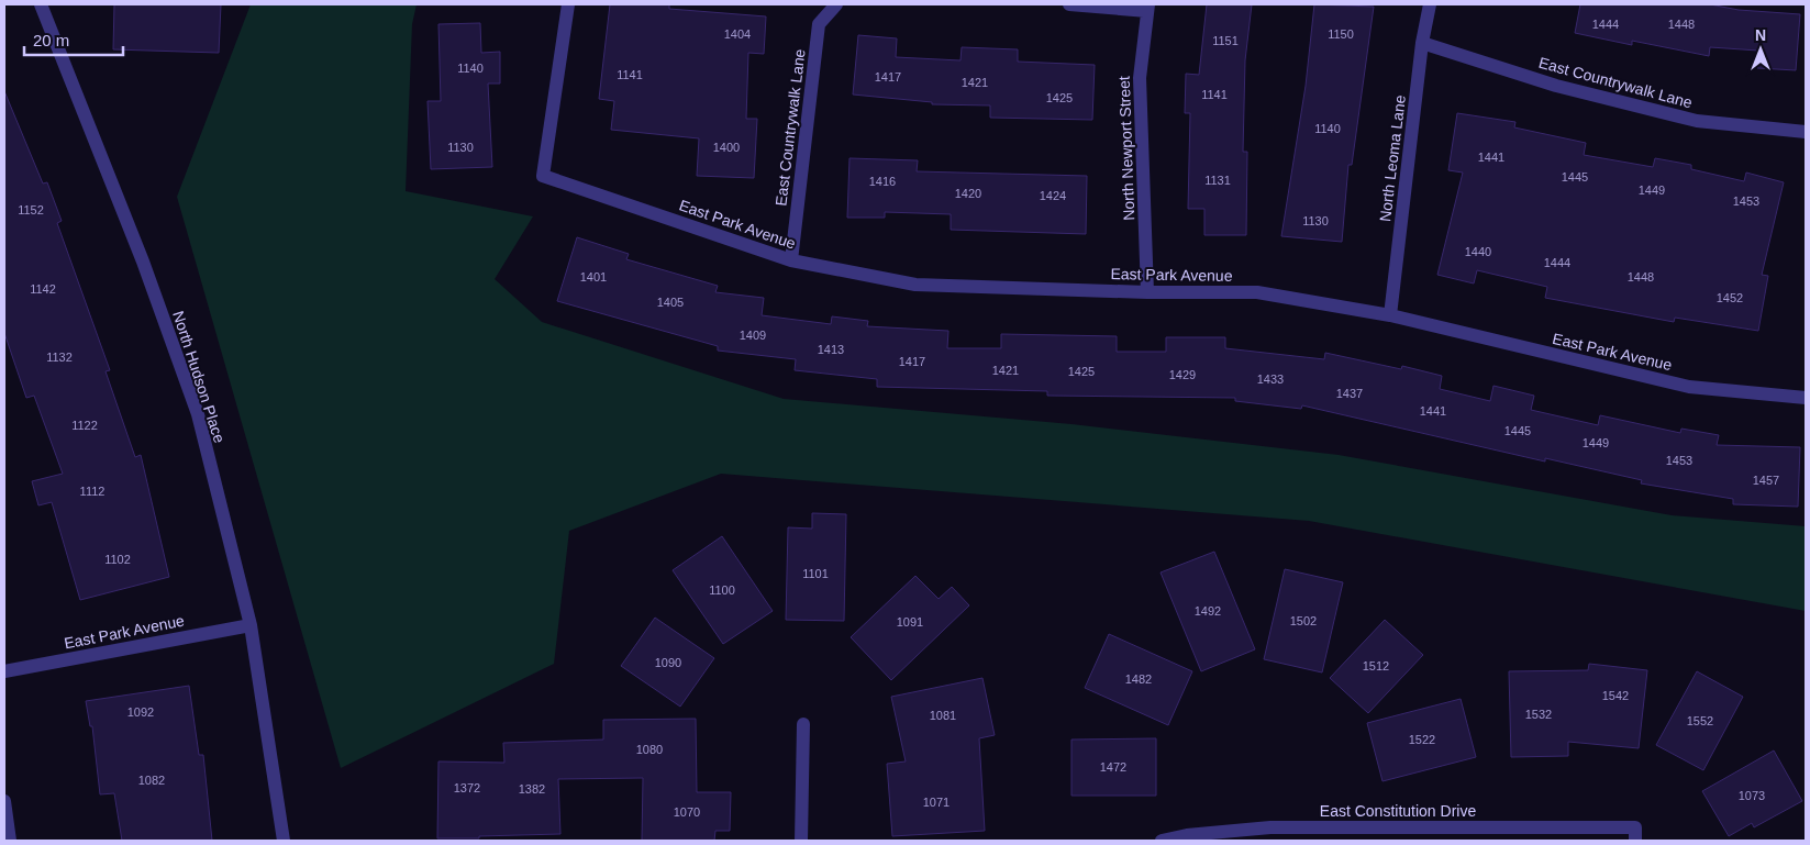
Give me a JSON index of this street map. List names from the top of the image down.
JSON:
{
  "streets": {
    "street": [
      "East Countrywalk Lane",
      "North Newport Street",
      "North Leoma Lane",
      "East Park Avenue",
      "North Hudson Place",
      "East Constitution Drive"
    ]
  },
  "crossings": [
    ["East Countrywalk Lane", "North Leoma Lane"],
    ["East Countrywalk Lane", "East Park Avenue"],
    ["North Newport Street", "East Park Avenue"],
    ["North Leoma Lane", "East Park Avenue"],
    ["East Park Avenue", "North Hudson Place"]
  ],
  "house_numbers": [
    "1444",
    "1448",
    "1404",
    "1150",
    "1151",
    "1140",
    "1141",
    "1417",
    "1421",
    "1141",
    "1425",
    "1140",
    "1130",
    "1400",
    "1441",
    "1445",
    "1131",
    "1416",
    "1449",
    "1420",
    "1424",
    "1453",
    "1152",
    "1130",
    "1440",
    "1444",
    "1401",
    "1448",
    "1142",
    "1452",
    "1405",
    "1409",
    "1413",
    "1132",
    "1417",
    "1421",
    "1425",
    "1429",
    "1433",
    "1437",
    "1441",
    "1122",
    "1445",
    "1449",
    "1453",
    "1457",
    "1112",
    "1102",
    "1101",
    "1100",
    "1492",
    "1502",
    "1091",
    "1090",
    "1512",
    "1482",
    "1542",
    "1092",
    "1532",
    "1081",
    "1552",
    "1522",
    "1080",
    "1472",
    "1082",
    "1372",
    "1382",
    "1073",
    "1071",
    "1070"
  ],
  "scale_bar": "20 m",
  "north": "top"
}
